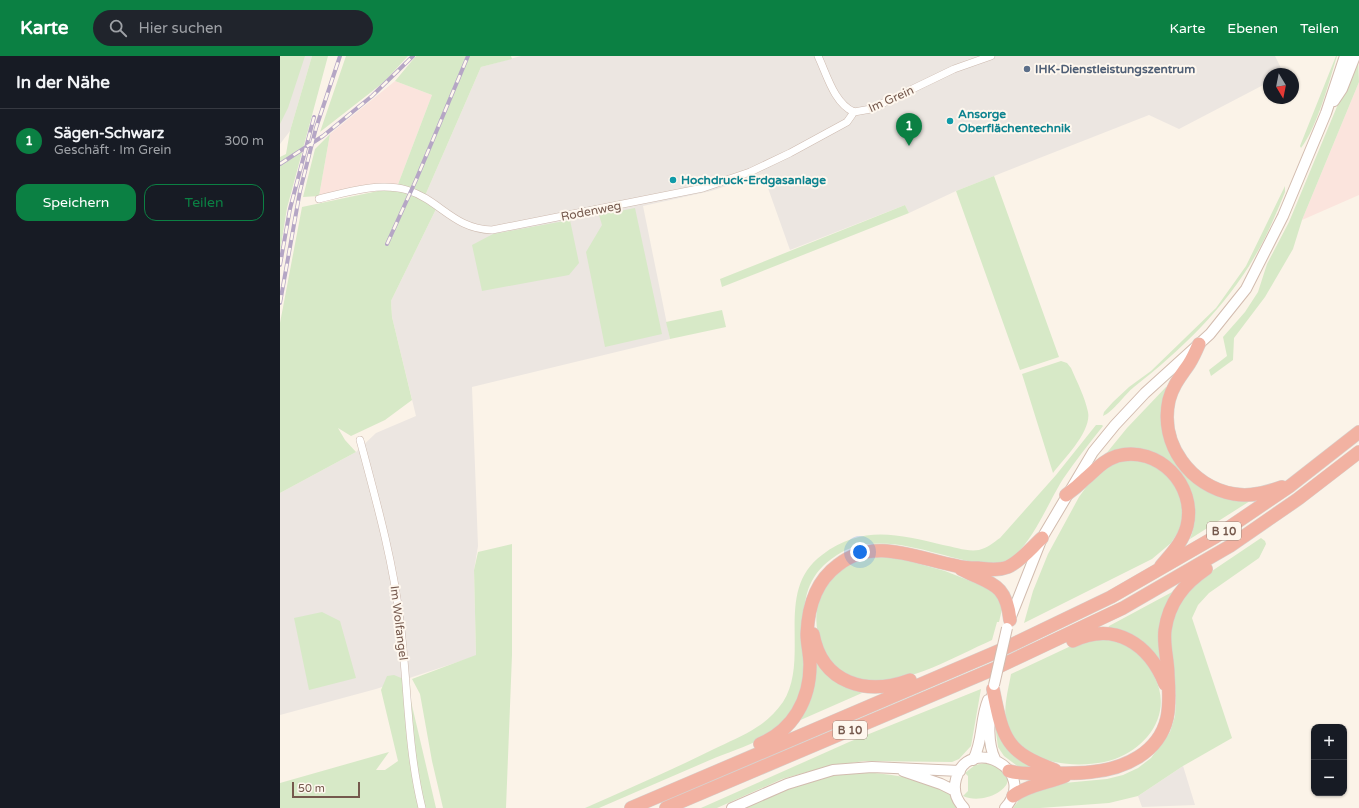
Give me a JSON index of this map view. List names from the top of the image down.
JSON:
{
  "streets": {
    "highway": ["B 10"],
    "street": ["Im Grein", "Rodenweg", "Im Wolfangel"]
  },
  "crossings": [
    ["Im Grein", "Rodenweg"]
  ],
  "places": ["IHK-Dienstleistungszentrum", "Ansorge Oberflächentechnik", "Hochdruck-Erdgasanlage"],
  "scale_bar": "50 m",
  "north": "bottom",
  "page": {
    "header": "Karte",
    "search": "Hier suchen",
    "nav": ["Karte", "Ebenen", "Teilen"],
    "heading": "In der Nähe",
    "list": [
      {
        "mark": "1",
        "name": "Sägen-Schwarz",
        "note": "Geschäft · Im Grein",
        "value": "300 m"
      }
    ],
    "pins": "1",
    "buttons": ["Speichern", "Teilen"],
    "map_buttons": ["+", "−"],
    "scale": "50 m"
  }
}
